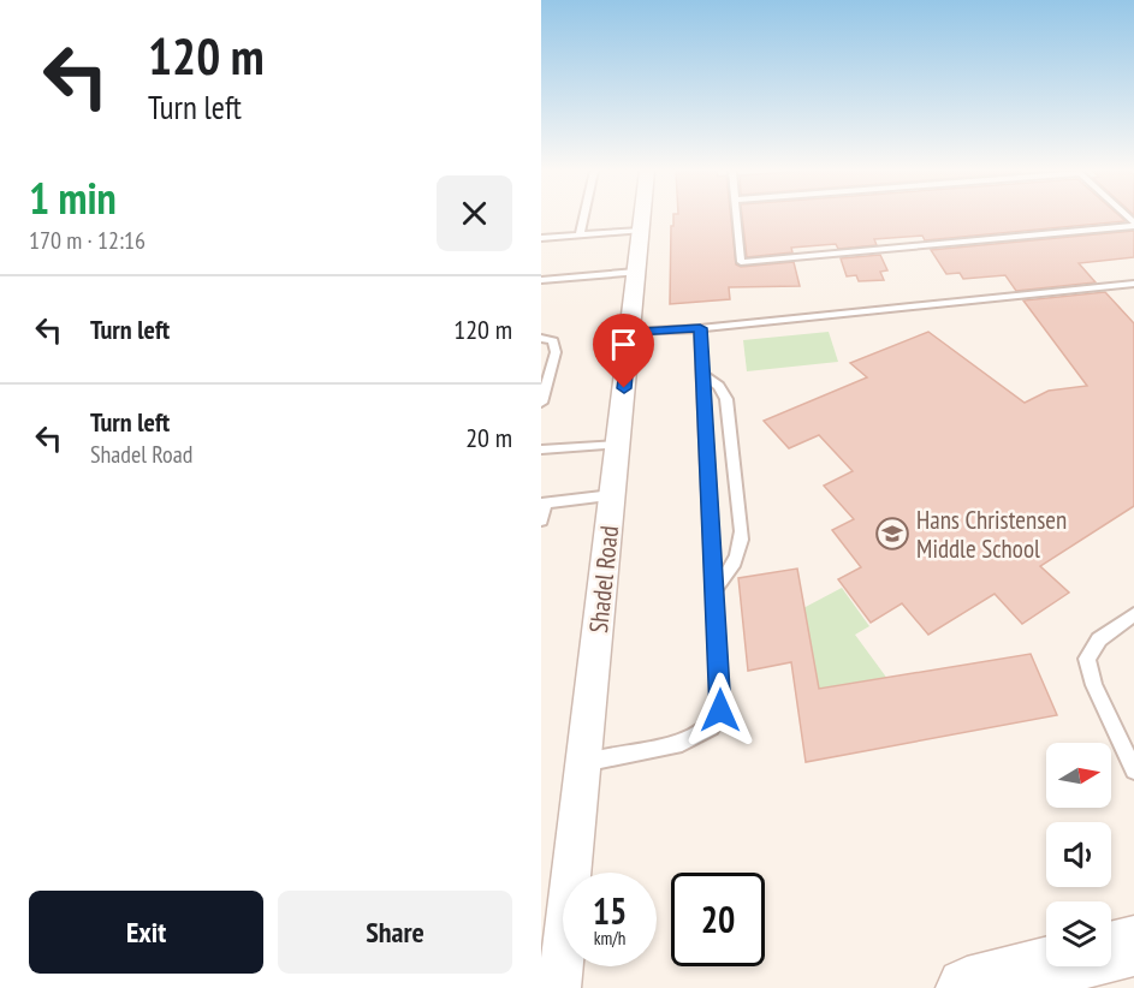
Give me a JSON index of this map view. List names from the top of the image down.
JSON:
{
  "streets": {
    "street": ["Shadel Road"]
  },
  "places": {
    "school or university": ["Hans Christensen Middle School"]
  },
  "north": "right",
  "page": {
    "turn": ["120 m", "Turn left"],
    "heading": ["1 min", "170 m · 12:16"],
    "list": [
      {
        "name": "Turn left",
        "value": "120 m"
      },
      {
        "name": "Turn left",
        "note": "Shadel Road",
        "value": "20 m"
      }
    ],
    "speed": "15 km/h",
    "limit": "20",
    "buttons": ["Exit", "Share"]
  }
}
